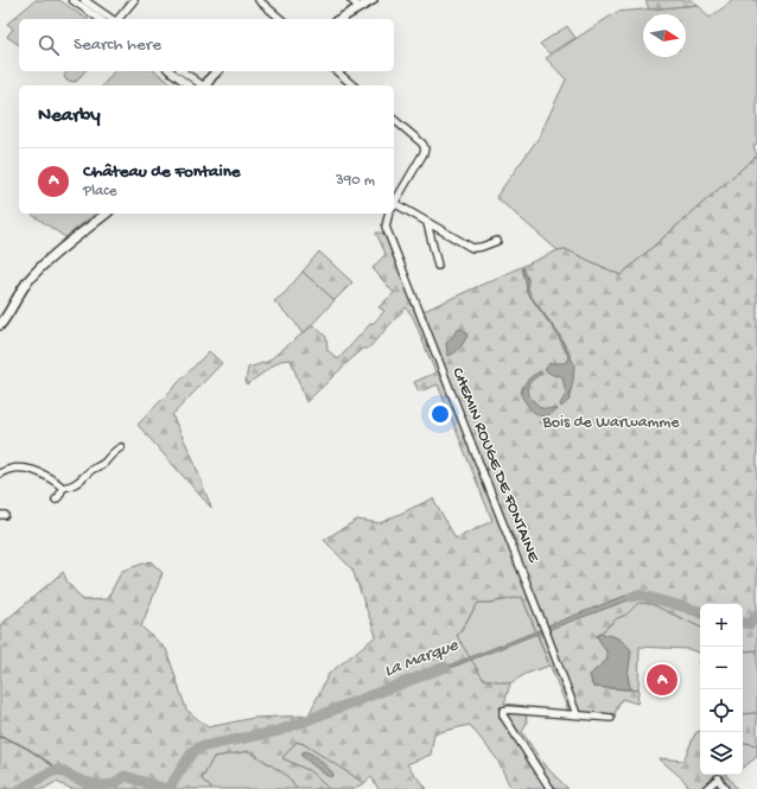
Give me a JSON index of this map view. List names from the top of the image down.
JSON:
{
  "streets": {
    "street": ["CHEMIN ROUGE DE FONTAINE"]
  },
  "water": ["La Marque"],
  "parks": ["Bois de Warwamme"],
  "north": "right",
  "page": {
    "search": "Search here",
    "heading": "Nearby",
    "list": [
      {
        "mark": "A",
        "name": "Château de Fontaine",
        "note": "Place",
        "value": "390 m"
      }
    ],
    "map_buttons": ["+", "−"],
    "pins": "A"
  }
}
